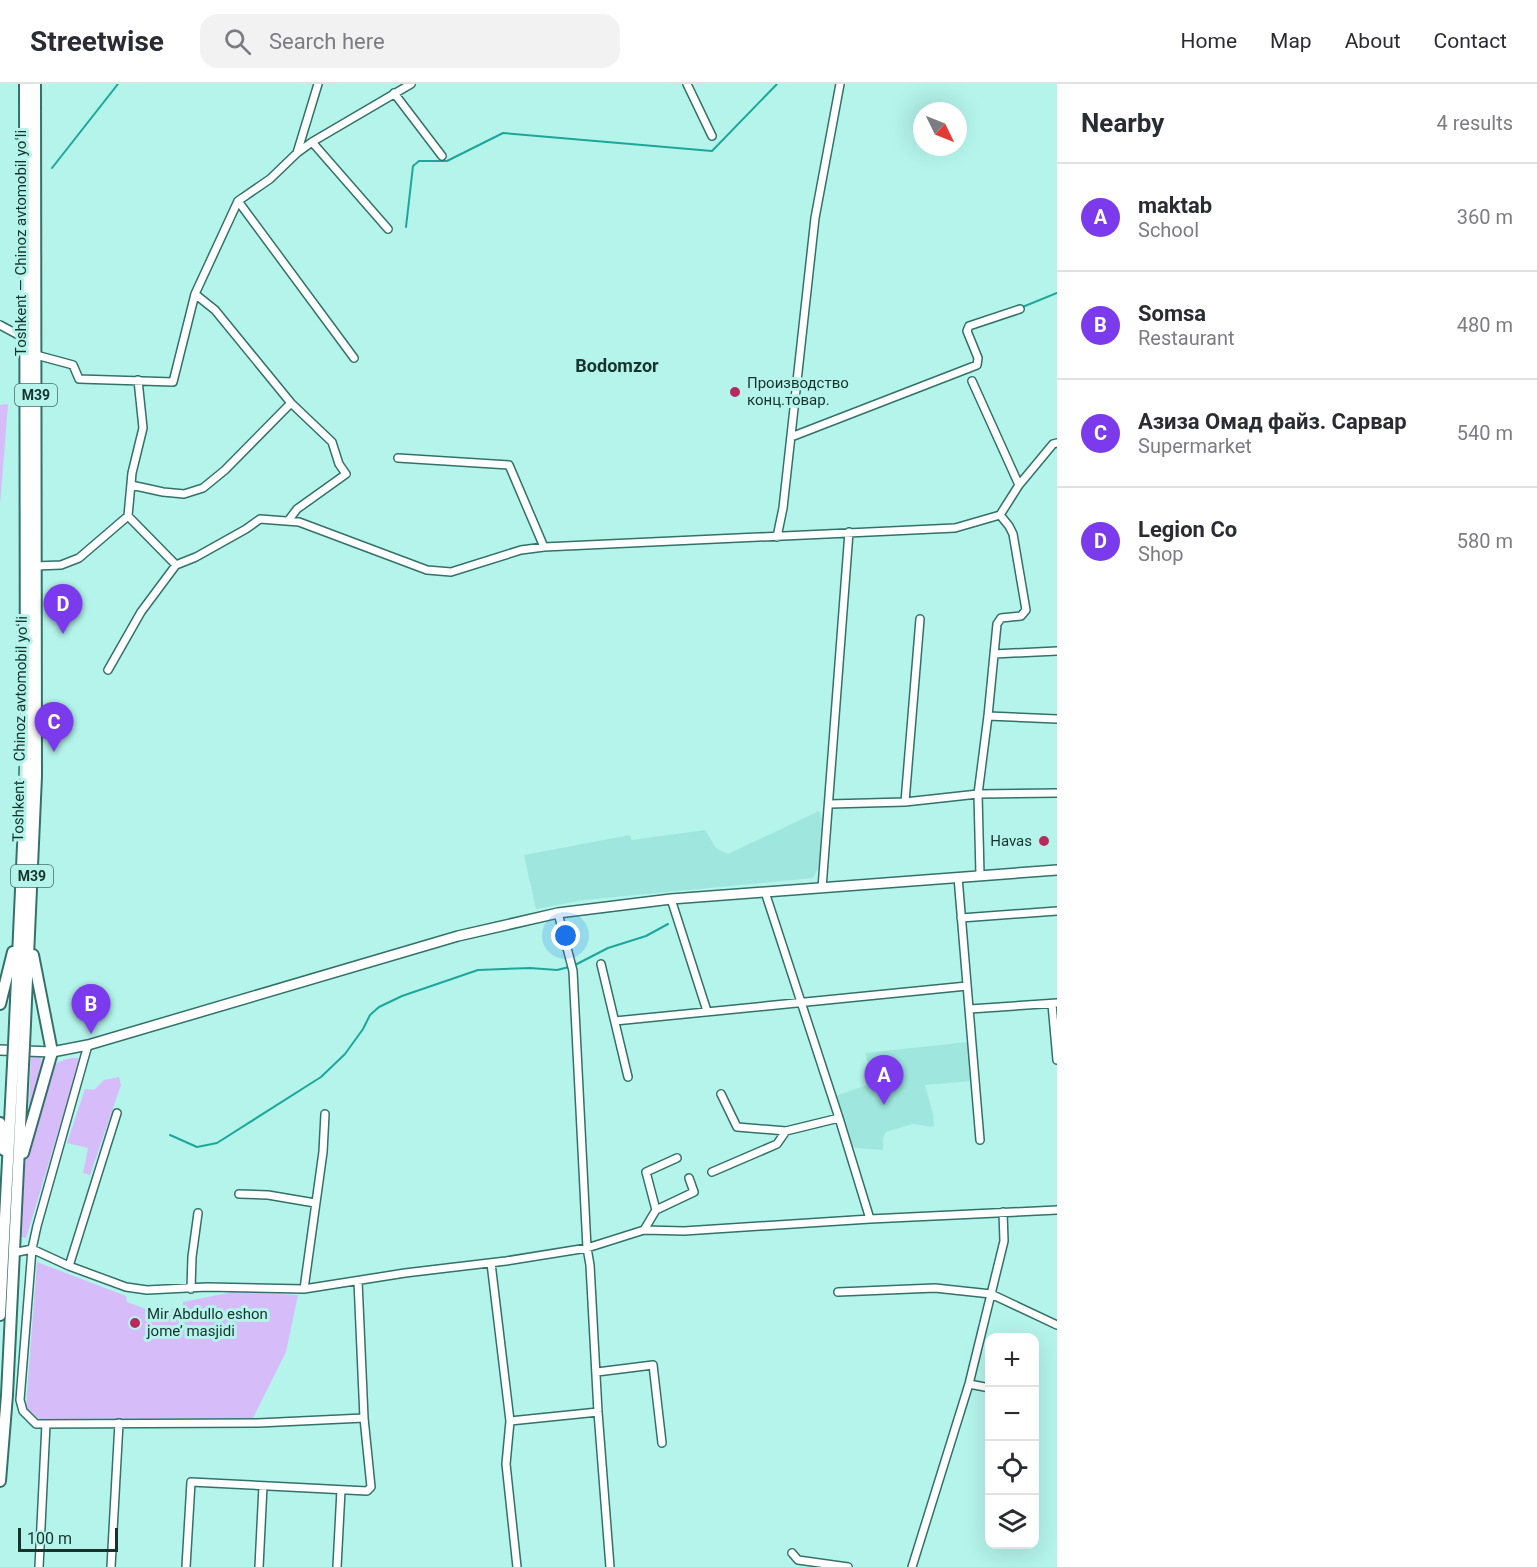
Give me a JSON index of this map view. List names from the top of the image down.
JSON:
{
  "streets": {
    "highway": ["Toshkent — Chinoz avtomobil yoʻli", "M39"]
  },
  "districts": ["Bodomzor"],
  "places": ["Производство конц.товар.", "Havas", "Mir Abdullo eshon jome’ masjidi"],
  "scale_bar": "100 m",
  "north": "bottom right",
  "page": {
    "header": "Streetwise",
    "search": "Search here",
    "nav": [
      "Home",
      "Map",
      "About",
      "Contact"
    ],
    "heading": ["Nearby", "4 results"],
    "list": [
      {
        "mark": "A",
        "name": "maktab",
        "note": "School",
        "value": "360 m"
      },
      {
        "mark": "B",
        "name": "Somsa",
        "note": "Restaurant",
        "value": "480 m"
      },
      {
        "mark": "C",
        "name": "Азиза Омад файз. Сарвар",
        "note": "Supermarket",
        "value": "540 m"
      },
      {
        "mark": "D",
        "name": "Legion Co",
        "note": "Shop",
        "value": "580 m"
      }
    ],
    "pins": [
      "D",
      "C",
      "B",
      "A"
    ],
    "map_buttons": ["+", "−"],
    "scale": "100 m"
  }
}
